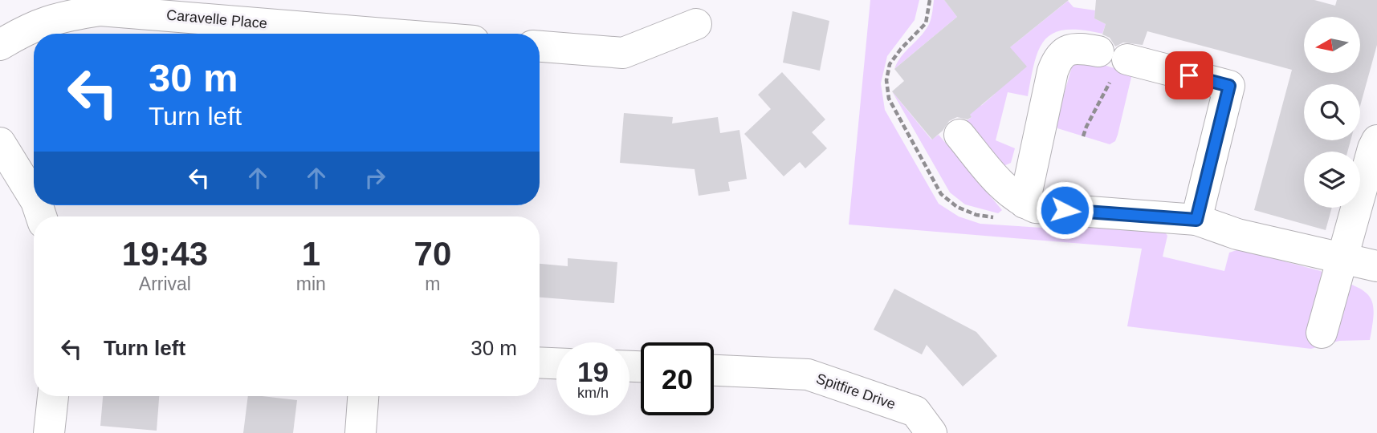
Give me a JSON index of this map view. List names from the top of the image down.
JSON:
{
  "streets": {
    "street": ["Caravelle Place", "Spitfire Drive"]
  },
  "north": "left",
  "page": {
    "turn": ["30 m", "Turn left"],
    "eta": [
      "19:43",
      "Arrival",
      "1",
      "min",
      "70",
      "m"
    ],
    "list": [
      {
        "name": "Turn left",
        "value": "30 m"
      }
    ],
    "speed": "19 km/h",
    "limit": "20"
  }
}
